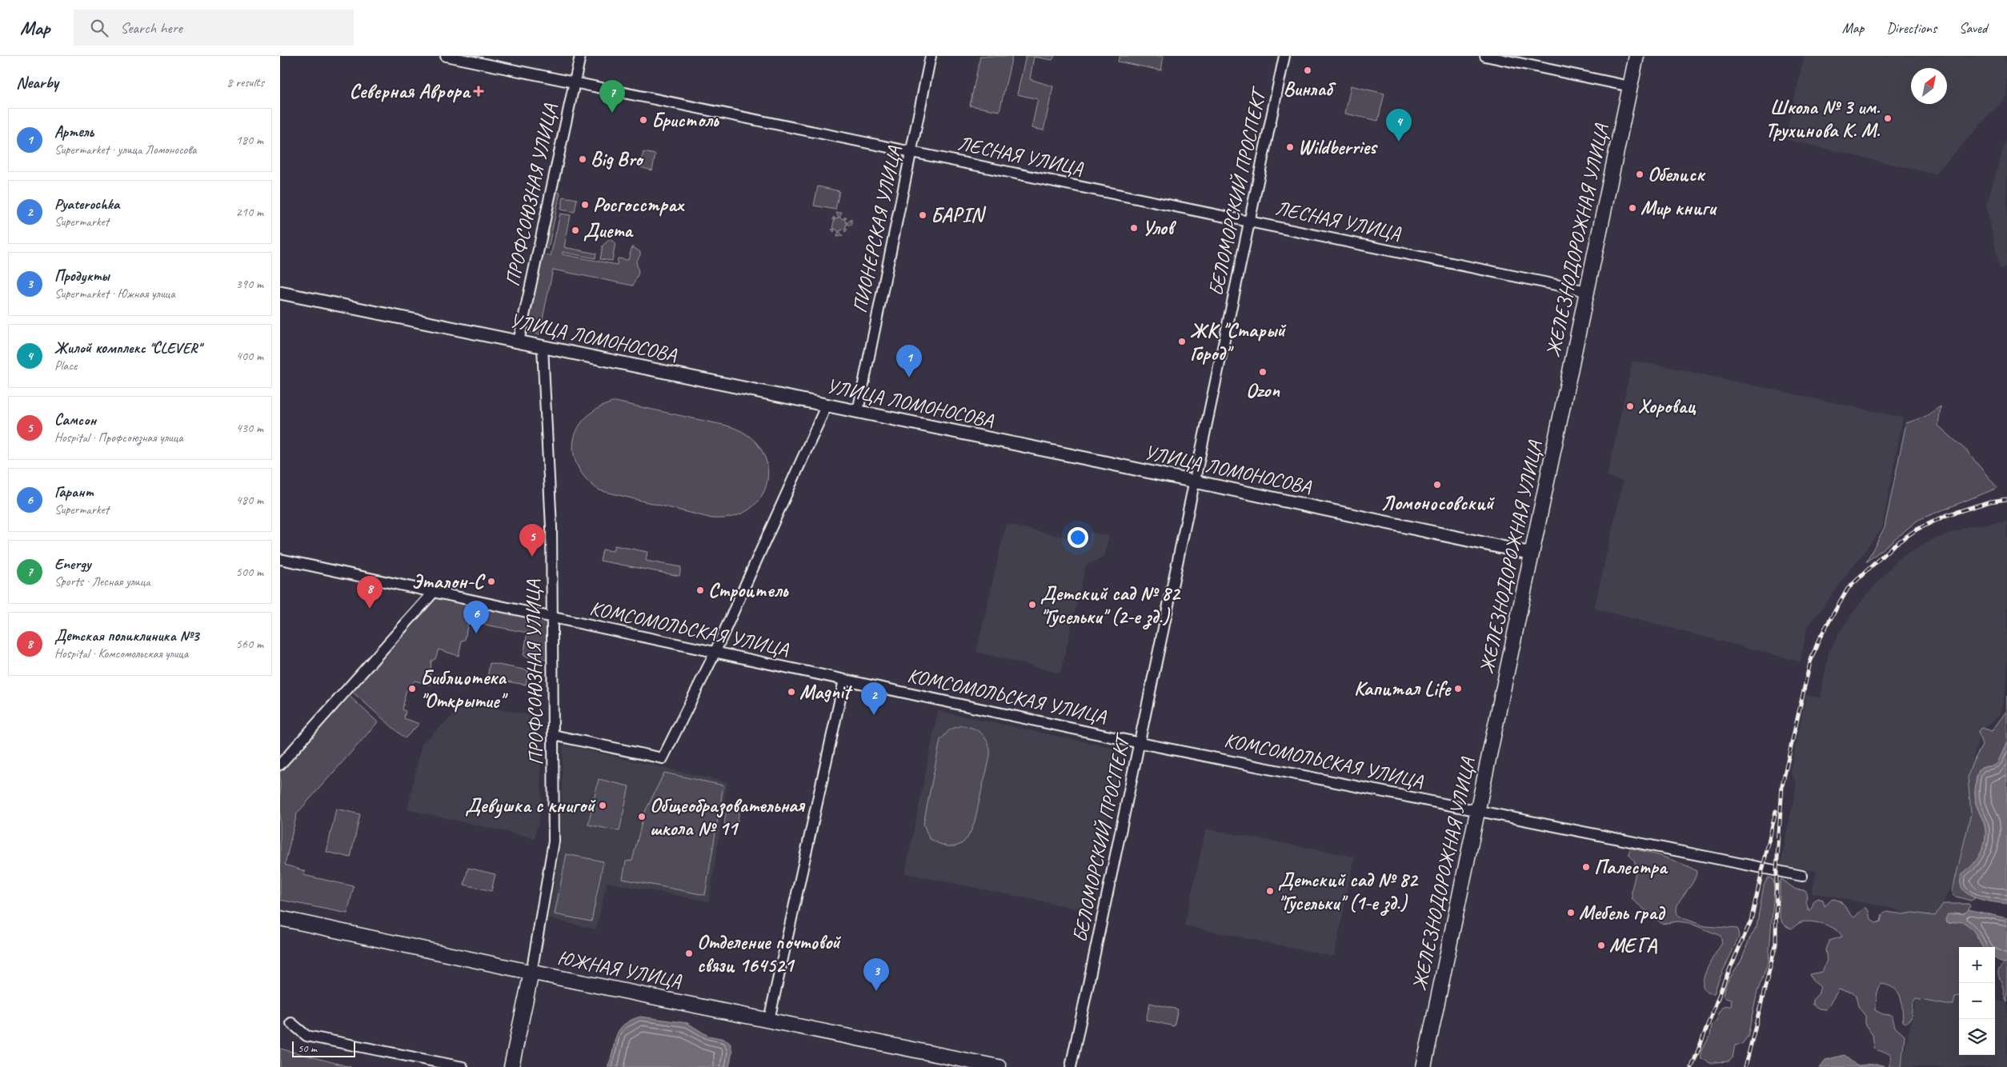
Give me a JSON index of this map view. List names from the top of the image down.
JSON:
{
  "streets": {
    "main road": ["ЖЕЛЕЗНОДОРОЖНАЯ УЛИЦА", "ЮЖНАЯ УЛИЦА"],
    "street": [
      "ЛЕСНАЯ УЛИЦА",
      "БЕЛОМОРСКИЙ ПРОСПЕКТ",
      "ПРОФСОЮЗНАЯ УЛИЦА",
      "ПИОНЕРСКАЯ УЛИЦА",
      "УЛИЦА ЛОМОНОСОВА",
      "КОМСОМОЛЬСКАЯ УЛИЦА"
    ]
  },
  "crossings": [
    ["ЛЕСНАЯ УЛИЦА", "БЕЛОМОРСКИЙ ПРОСПЕКТ"],
    ["ЛЕСНАЯ УЛИЦА", "ПРОФСОЮЗНАЯ УЛИЦА"],
    ["ЛЕСНАЯ УЛИЦА", "ПИОНЕРСКАЯ УЛИЦА"],
    ["ЛЕСНАЯ УЛИЦА", "ЖЕЛЕЗНОДОРОЖНАЯ УЛИЦА"],
    ["БЕЛОМОРСКИЙ ПРОСПЕКТ", "УЛИЦА ЛОМОНОСОВА"],
    ["БЕЛОМОРСКИЙ ПРОСПЕКТ", "КОМСОМОЛЬСКАЯ УЛИЦА"],
    ["ПРОФСОЮЗНАЯ УЛИЦА", "УЛИЦА ЛОМОНОСОВА"],
    ["ПРОФСОЮЗНАЯ УЛИЦА", "КОМСОМОЛЬСКАЯ УЛИЦА"],
    ["ПРОФСОЮЗНАЯ УЛИЦА", "ЮЖНАЯ УЛИЦА"],
    ["ПИОНЕРСКАЯ УЛИЦА", "УЛИЦА ЛОМОНОСОВА"],
    ["ЖЕЛЕЗНОДОРОЖНАЯ УЛИЦА", "УЛИЦА ЛОМОНОСОВА"],
    ["ЖЕЛЕЗНОДОРОЖНАЯ УЛИЦА", "КОМСОМОЛЬСКАЯ УЛИЦА"]
  ],
  "places": {
    "other": [
      "Винлаб",
      "Школа № 3 им. Трухинова К. М.",
      "Бристоль",
      "Wildberries",
      "Big Bro",
      "Обелиск",
      "Росгосстрах",
      "Мир книги",
      "БАРIN",
      "Улов",
      "Диета",
      "ЖК \"Старый Город\"",
      "Ozon",
      "Хоровац",
      "Ломоносовский",
      "Эталон-С",
      "Строитель",
      "Детский сад № 82 \"Гусельки\" (2-е зд.)",
      "Библиотека \"Открытие\"",
      "Капитал Life",
      "Magnit",
      "Девушка с книгой",
      "Общеобразовательная школа № 11",
      "Палестра",
      "Детский сад № 82 \"Гусельки\" (1-е зд.)",
      "Мебель град",
      "МЕГА",
      "Отделение почтовой связи 164521"
    ],
    "health": ["Северная Аврора"]
  },
  "scale_bar": "50 m",
  "north": "top right",
  "page": {
    "header": "Map",
    "search": "Search here",
    "nav": ["Map", "Directions", "Saved"],
    "heading": ["Nearby", "8 results"],
    "pins": [
      "7",
      "4",
      "1",
      "5",
      "8",
      "6",
      "2",
      "3"
    ],
    "list": [
      {
        "mark": "1",
        "name": "Артель",
        "note": "Supermarket · улица Ломоносова",
        "value": "180 m"
      },
      {
        "mark": "2",
        "name": "Pyaterochka",
        "note": "Supermarket",
        "value": "210 m"
      },
      {
        "mark": "3",
        "name": "Продукты",
        "note": "Supermarket · Южная улица",
        "value": "390 m"
      },
      {
        "mark": "4",
        "name": "Жилой комплекс \"СLEVER\"",
        "note": "Place",
        "value": "400 m"
      },
      {
        "mark": "5",
        "name": "Самсон",
        "note": "Hospital · Профсоюзная улица",
        "value": "430 m"
      },
      {
        "mark": "6",
        "name": "Гарант",
        "note": "Supermarket",
        "value": "480 m"
      },
      {
        "mark": "7",
        "name": "Energy",
        "note": "Sports · Лесная улица",
        "value": "500 m"
      },
      {
        "mark": "8",
        "name": "Детская поликлиника №3",
        "note": "Hospital · Комсомольская улица",
        "value": "560 m"
      }
    ],
    "map_buttons": ["+", "−"],
    "scale": "50 m"
  }
}
